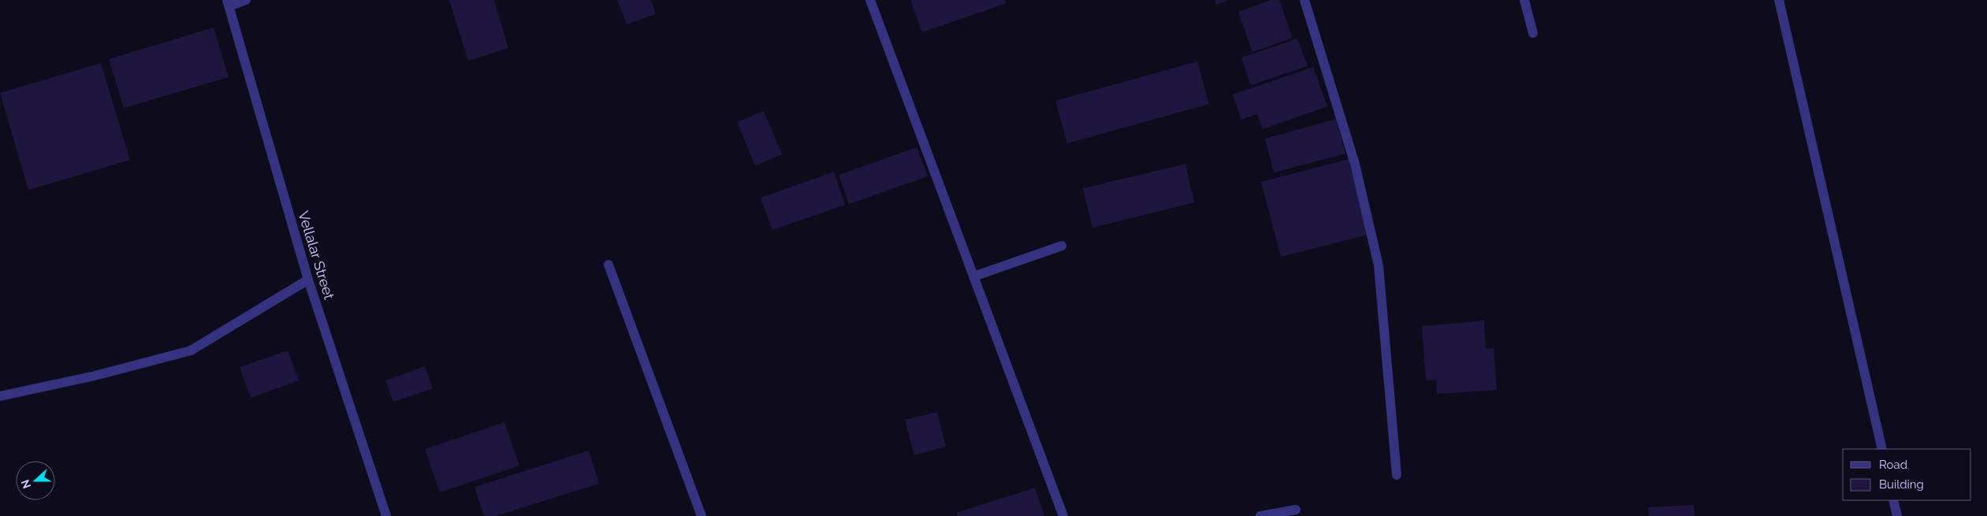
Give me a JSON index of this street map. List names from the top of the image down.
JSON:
{
  "streets": {
    "street": ["Vellalar Street"]
  },
  "legend": ["Road", "Building"],
  "north": "left"
}
